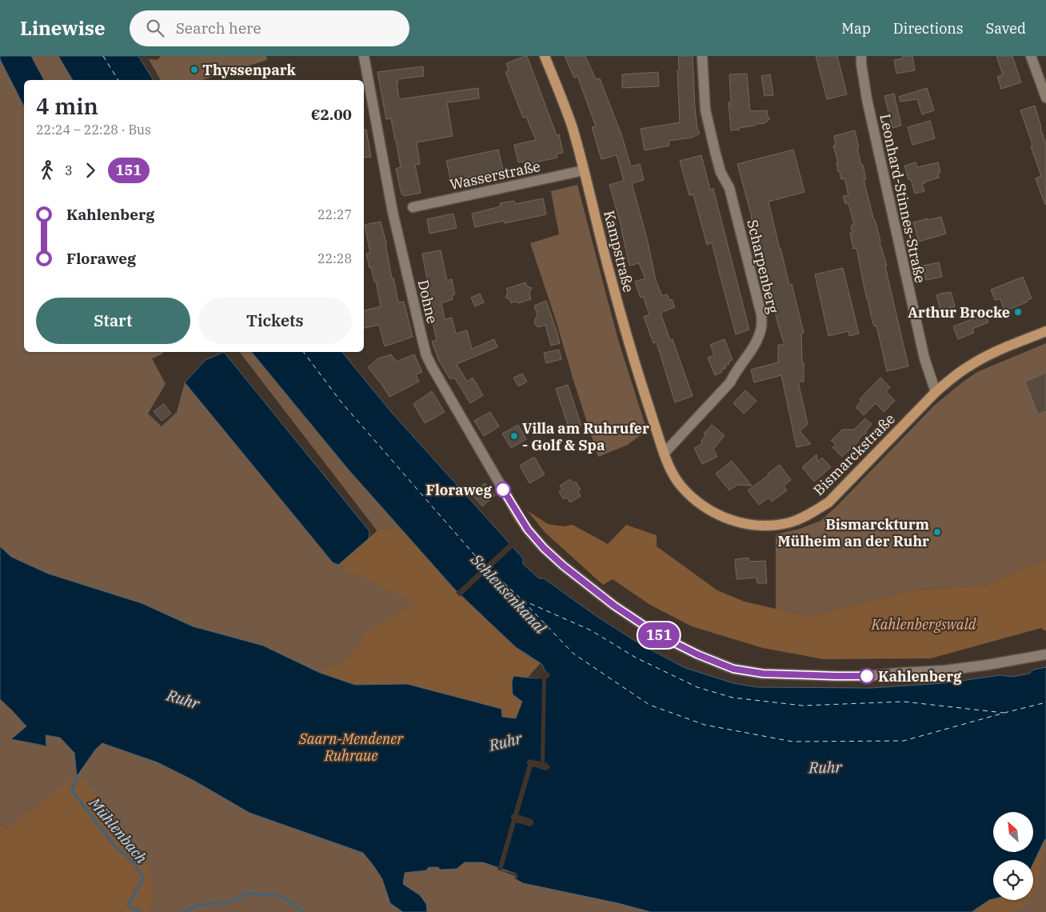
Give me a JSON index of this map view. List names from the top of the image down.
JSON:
{
  "streets": {
    "main road": ["Kampstraße", "Bismarckstraße"],
    "street": [
      "Wasserstraße",
      "Leonhard-Stinnes-Straße",
      "Scharpenberg",
      "Dohne"
    ]
  },
  "crossings": [
    ["Wasserstraße", "Kampstraße"],
    ["Leonhard-Stinnes-Straße", "Bismarckstraße"],
    ["Kampstraße", "Scharpenberg"],
    ["Kampstraße", "Bismarckstraße"],
    ["Scharpenberg", "Bismarckstraße"]
  ],
  "water": ["Schleusenkanal", "Ruhr", "Mühlenbach"],
  "parks": ["Kahlenbergswald", "Saarn-Mendener Ruhraue"],
  "places": [
    "Thyssenpark",
    "Arthur Brocke",
    "Villa am Ruhrufer - Golf & Spa",
    "Floraweg",
    "Bismarckturm Mülheim an der Ruhr",
    "Kahlenberg"
  ],
  "lines": ["bus line 151"],
  "north": "top left",
  "page": {
    "header": "Linewise",
    "search": "Search here",
    "nav": ["Map", "Directions", "Saved"],
    "on_map": "151",
    "heading": ["4 min", "22:24 – 22:28 · Bus", "€2.00"],
    "legs": ["3", "151"],
    "list": [
      {
        "name": "Kahlenberg",
        "value": "22:27"
      },
      {
        "name": "Floraweg",
        "value": "22:28"
      }
    ],
    "buttons": ["Start", "Tickets"]
  }
}
